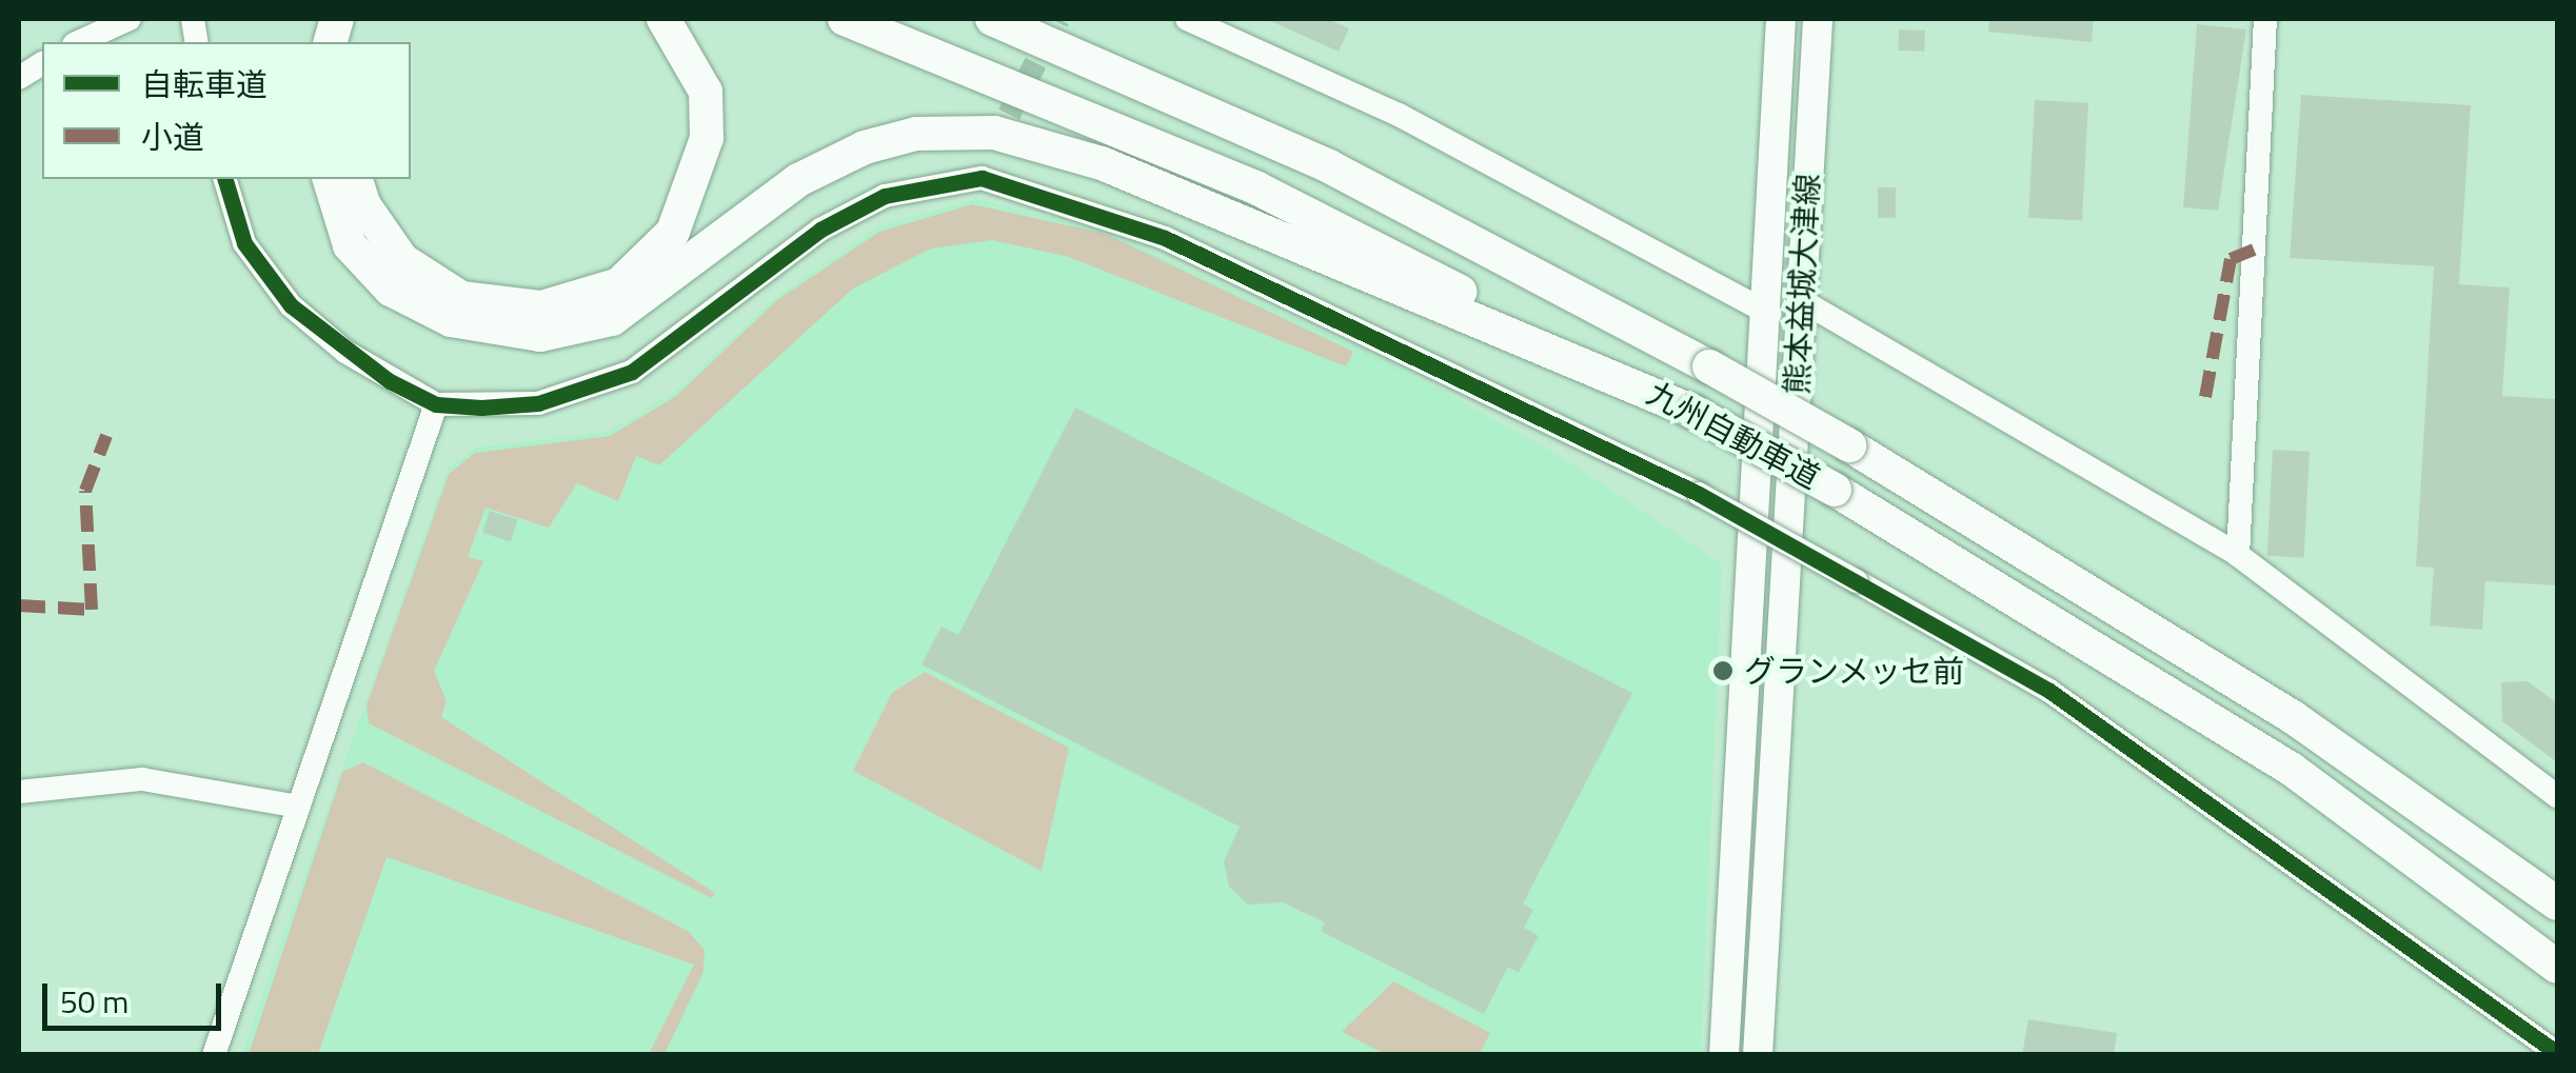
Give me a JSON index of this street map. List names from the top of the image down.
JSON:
{
  "streets": {
    "highway": ["九州自動車道"],
    "main road": ["熊本益城大津線"]
  },
  "places": ["グランメッセ前"],
  "legend": ["自転車道", "小道"],
  "scale_bar": "50 m"
}
